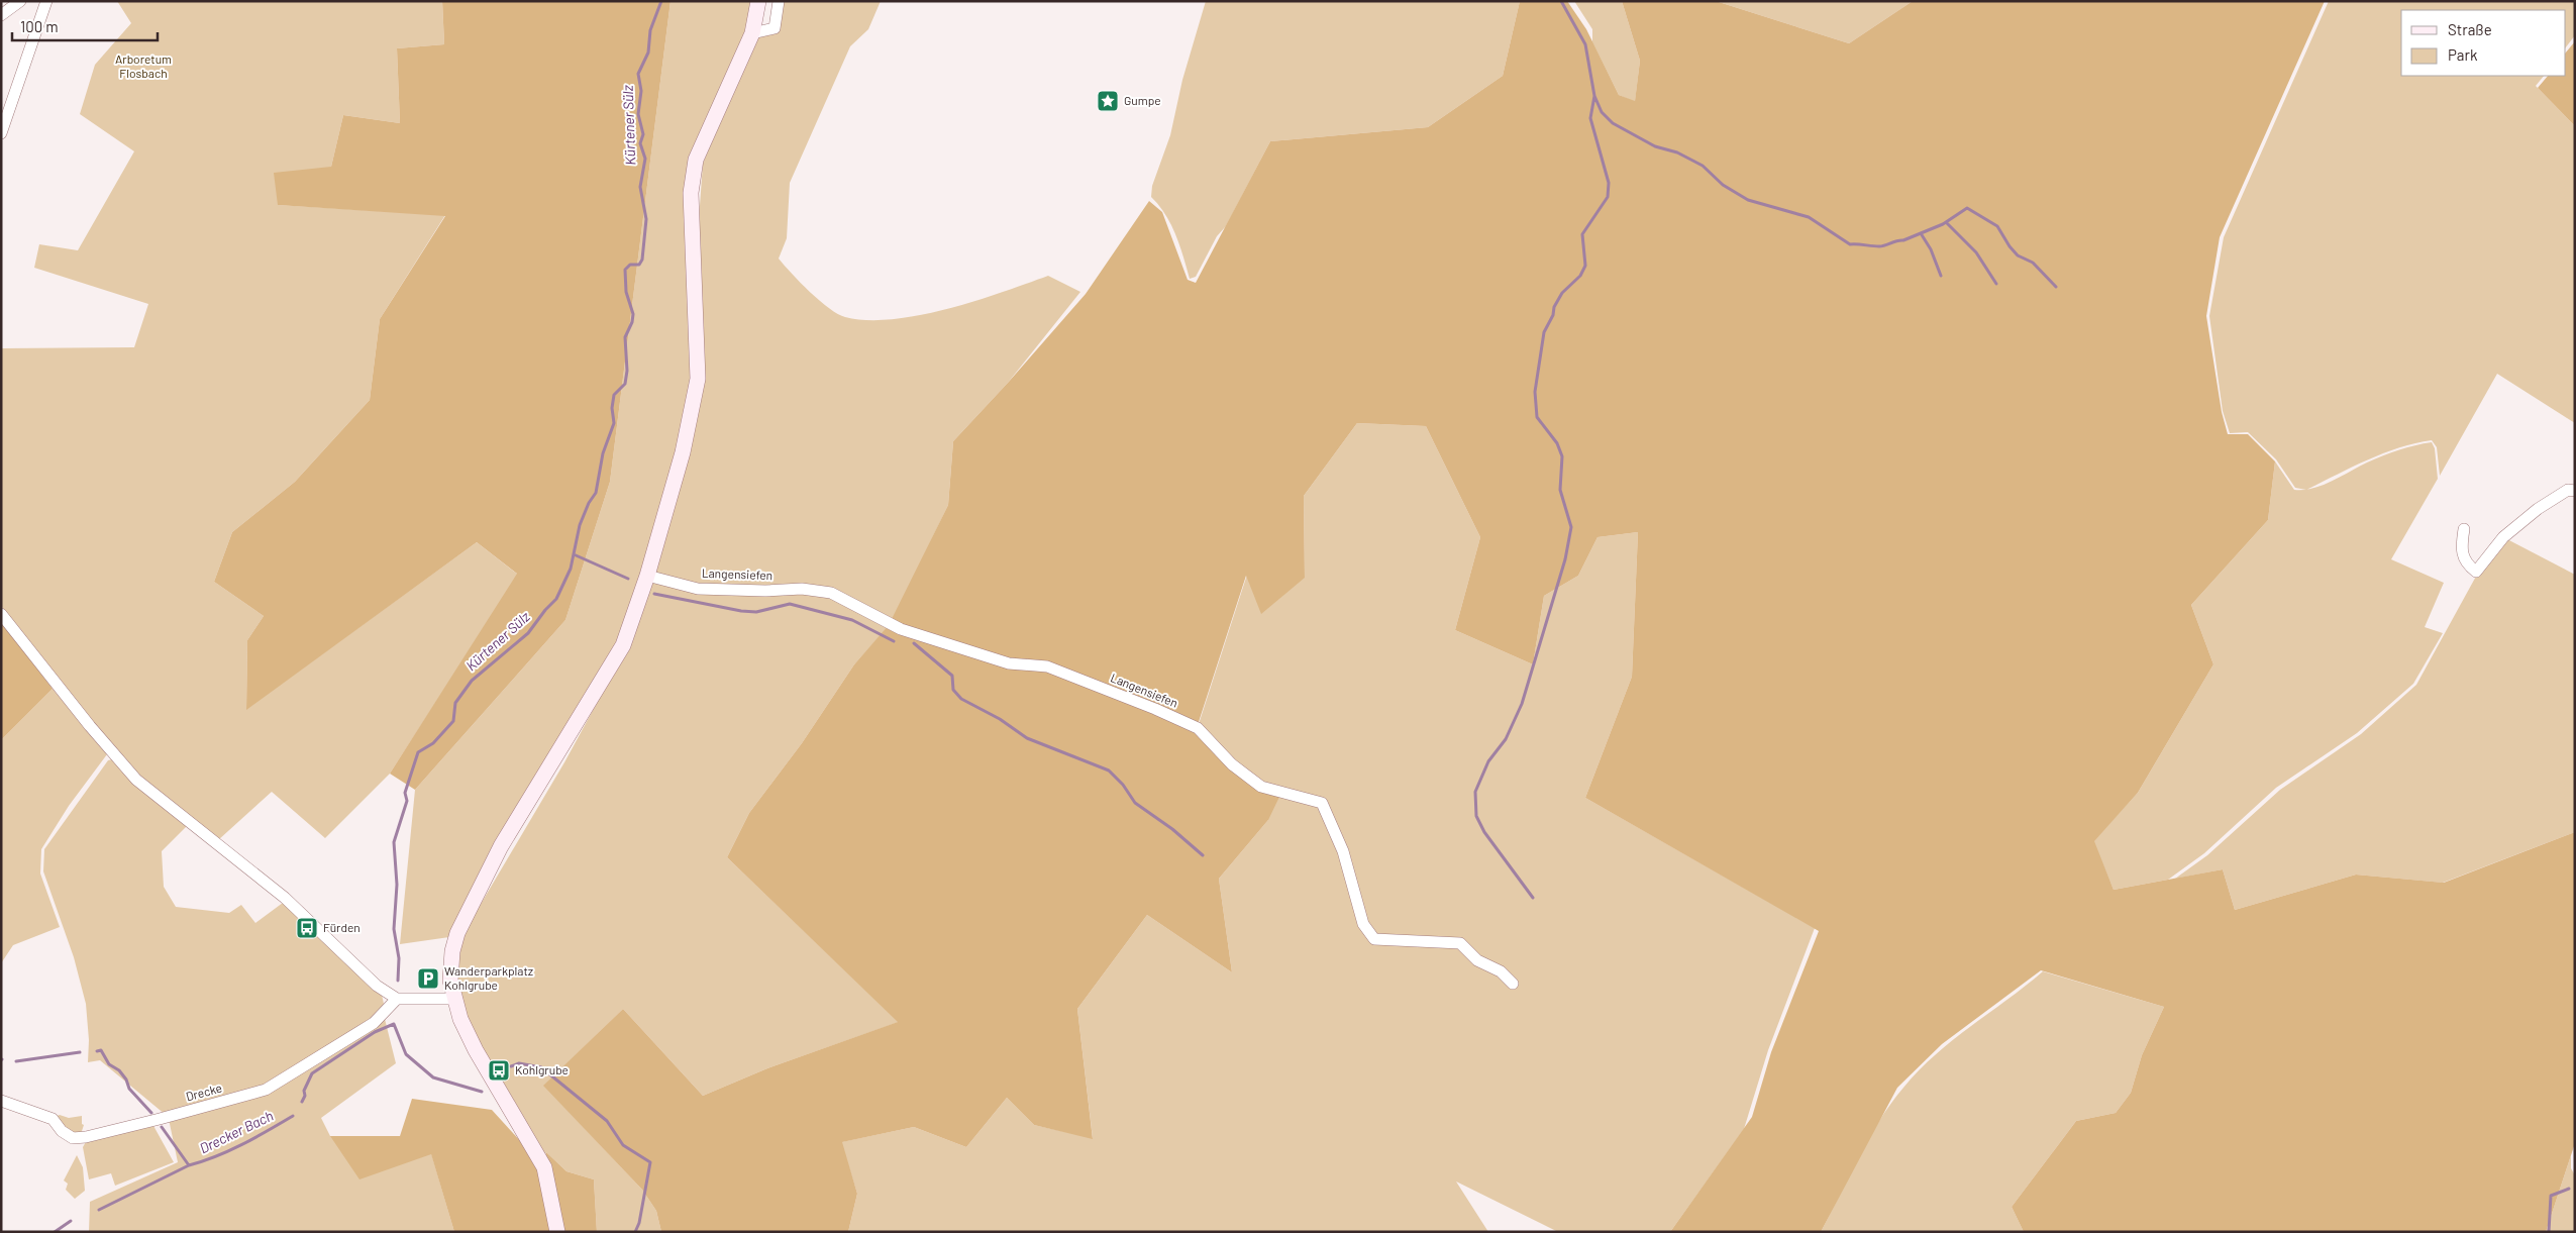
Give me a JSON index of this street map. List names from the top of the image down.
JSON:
{
  "streets": {
    "street": ["Langensiefen", "Drecke"]
  },
  "water": ["Kürtener Sülz", "Drecker Bach"],
  "parks": ["Arboretum Flosbach"],
  "places": {
    "place": ["Gumpe"],
    "bus stop": ["Fürden", "Kohlgrube"],
    "parking": ["Wanderparkplatz Kohlgrube"]
  },
  "legend": ["Straße", "Park"],
  "scale_bar": "100 m"
}
